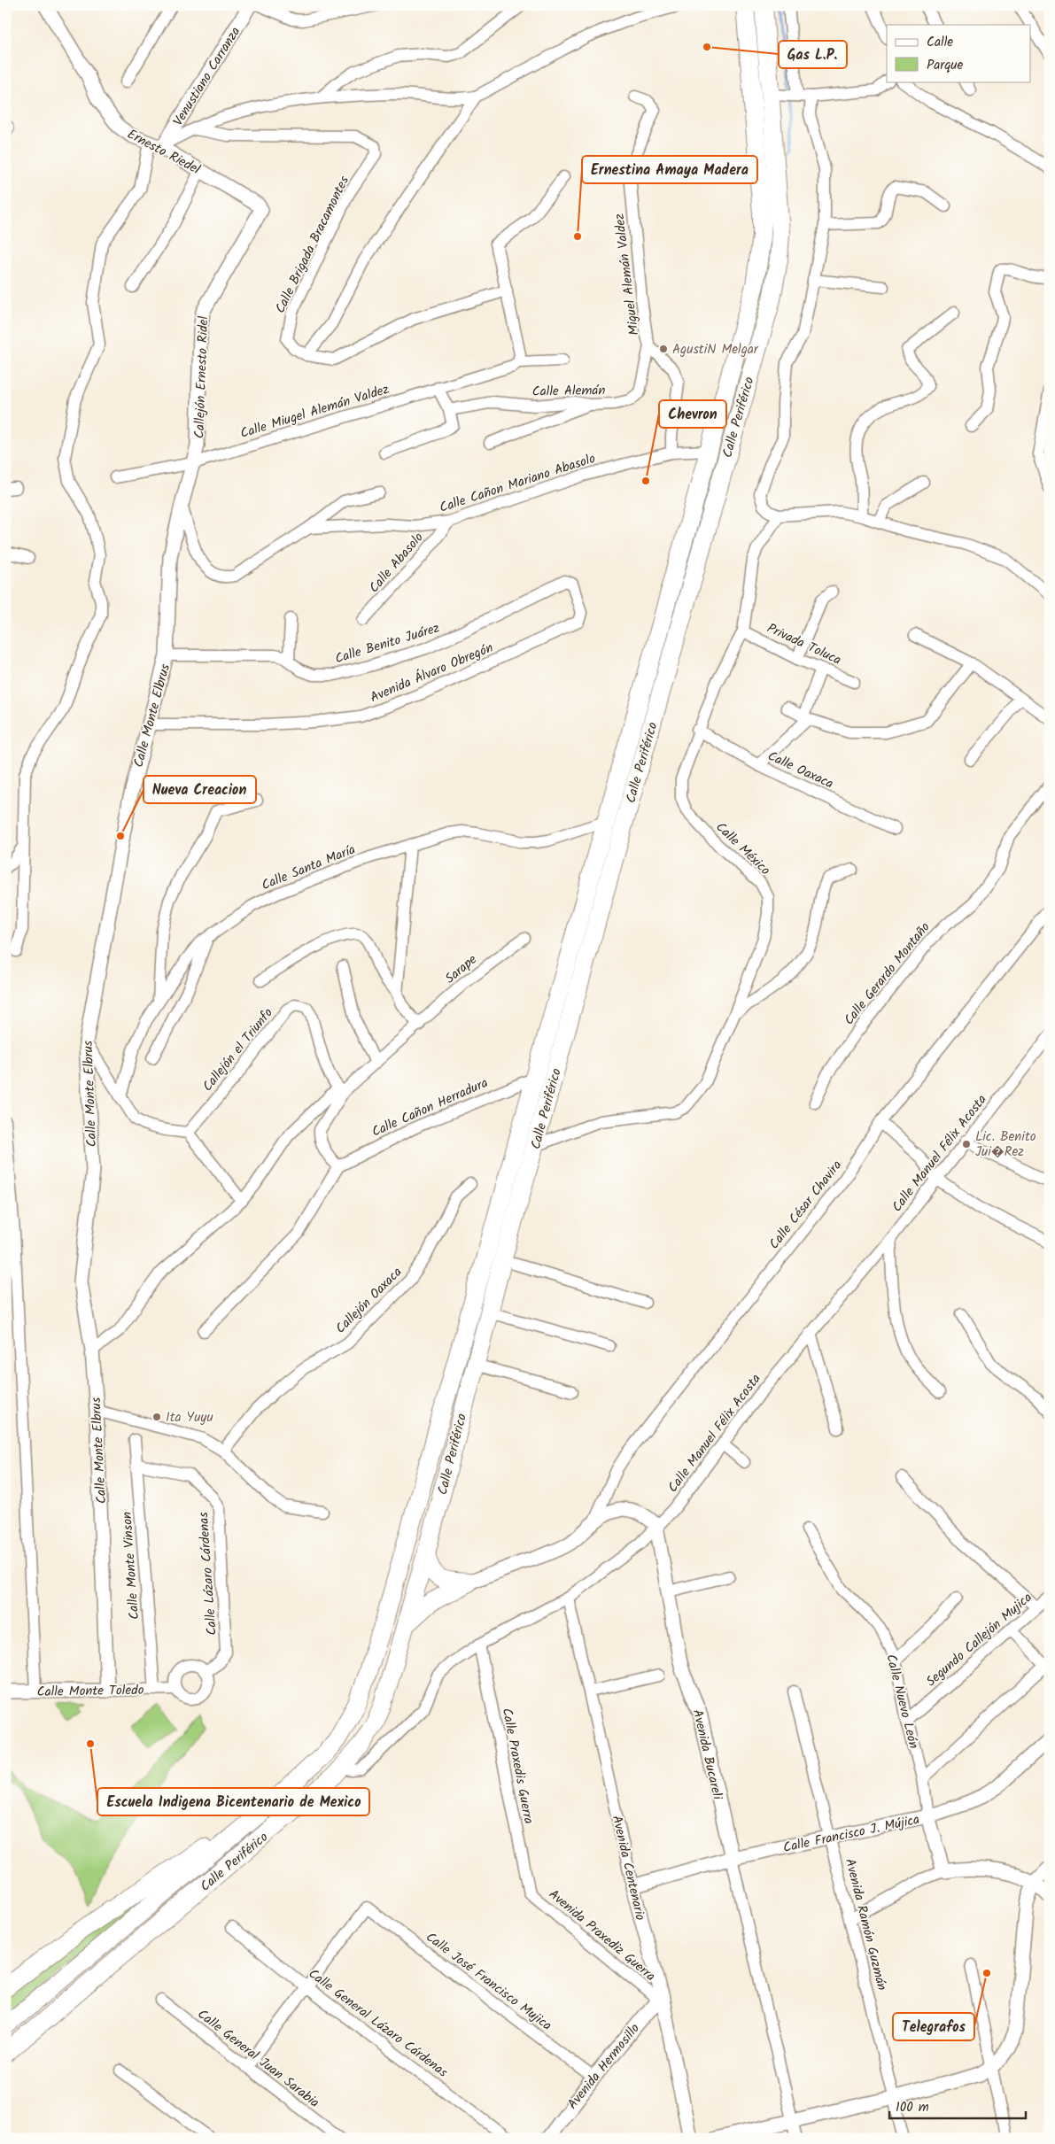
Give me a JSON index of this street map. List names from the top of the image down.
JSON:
{
  "streets": {
    "highway": ["Calle Periférico"],
    "street": [
      "Venustiano Carranza",
      "Ernesto Riedel",
      "Calle Brigada Bracamontes",
      "Miguel Alemán Valdez",
      "Callejón Ernesto Ridel",
      "Calle Alemán",
      "Calle Miugel Alemán Valdez",
      "Calle Cañon Mariano Abasolo",
      "Calle Abasolo",
      "Calle Benito Juárez",
      "Privada Toluca",
      "Avenida Álvaro Obregón",
      "Calle Monte Elbrus",
      "Calle Oaxaca",
      "Calle México",
      "Calle Santa María",
      "Sarape",
      "Calle Gerardo Montaño",
      "Callejón el Triunfo",
      "Calle Cañon Herradura",
      "Calle Manuel Félix Acosta",
      "Calle César Chavira",
      "Callejón Oaxaca",
      "Calle Monte Vinson",
      "Calle Lázaro Cárdenas",
      "Segundo Callejón Mujica",
      "Calle Monte Toledo",
      "Calle Nuevo León",
      "Avenida Bucareli",
      "Calle Praxedis Guerra",
      "Calle Francisco J. Mújica",
      "Avenida Centenario",
      "Avenida Ramón Guzmán",
      "Avenida Praxediz Guerra",
      "Calle José Francisco Mujica",
      "Calle General Lázaro Cárdenas",
      "Calle General Juan Sarabia",
      "Avenida Hermosillo"
    ]
  },
  "crossings": [
    ["Venustiano Carranza", "Ernesto Riedel"],
    ["Ernesto Riedel", "Callejón Ernesto Ridel"],
    ["Miguel Alemán Valdez", "Calle Alemán"],
    ["Miguel Alemán Valdez", "Calle Cañon Mariano Abasolo"],
    ["Callejón Ernesto Ridel", "Calle Miugel Alemán Valdez"],
    ["Callejón Ernesto Ridel", "Calle Monte Elbrus"],
    ["Calle Periférico", "Calle Cañon Mariano Abasolo"],
    ["Calle Periférico", "Calle México"],
    ["Calle Periférico", "Calle Santa María"],
    ["Calle Periférico", "Calle Cañon Herradura"],
    ["Calle Periférico", "Calle Manuel Félix Acosta"],
    ["Calle Cañon Mariano Abasolo", "Calle Abasolo"],
    ["Calle Benito Juárez", "Avenida Álvaro Obregón"],
    ["Calle Benito Juárez", "Calle Monte Elbrus"],
    ["Privada Toluca", "Calle México"],
    ["Avenida Álvaro Obregón", "Calle Monte Elbrus"],
    ["Calle Monte Elbrus", "Calle Monte Toledo"],
    ["Calle Oaxaca", "Calle México"],
    ["Sarape", "Callejón el Triunfo"],
    ["Calle Manuel Félix Acosta", "Avenida Bucareli"],
    ["Calle Manuel Félix Acosta", "Calle Praxedis Guerra"],
    ["Calle Manuel Félix Acosta", "Avenida Centenario"],
    ["Calle Monte Vinson", "Calle Lázaro Cárdenas"],
    ["Calle Monte Vinson", "Calle Monte Toledo"],
    ["Calle Lázaro Cárdenas", "Calle Monte Toledo"],
    ["Segundo Callejón Mujica", "Calle Nuevo León"],
    ["Calle Nuevo León", "Calle Francisco J. Mújica"],
    ["Avenida Bucareli", "Calle Francisco J. Mújica"],
    ["Calle Praxedis Guerra", "Avenida Praxediz Guerra"],
    ["Calle Francisco J. Mújica", "Avenida Centenario"],
    ["Calle Francisco J. Mújica", "Avenida Ramón Guzmán"],
    ["Avenida Centenario", "Avenida Praxediz Guerra"],
    ["Avenida Centenario", "Avenida Hermosillo"],
    ["Avenida Praxediz Guerra", "Avenida Hermosillo"],
    ["Calle José Francisco Mujica", "Calle General Lázaro Cárdenas"],
    ["Calle José Francisco Mujica", "Avenida Hermosillo"]
  ],
  "places": [
    "Gas L.P.",
    "Ernestina Amaya Madera",
    "AgustiN Melgar",
    "Chevron",
    "Nueva Creacion",
    "Lic. Benito Jui�Rez",
    "Ita Yuyu",
    "Escuela Indigena Bicentenario de Mexico",
    "Telegrafos"
  ],
  "legend": ["Calle", "Parque"],
  "scale_bar": "100 m"
}
